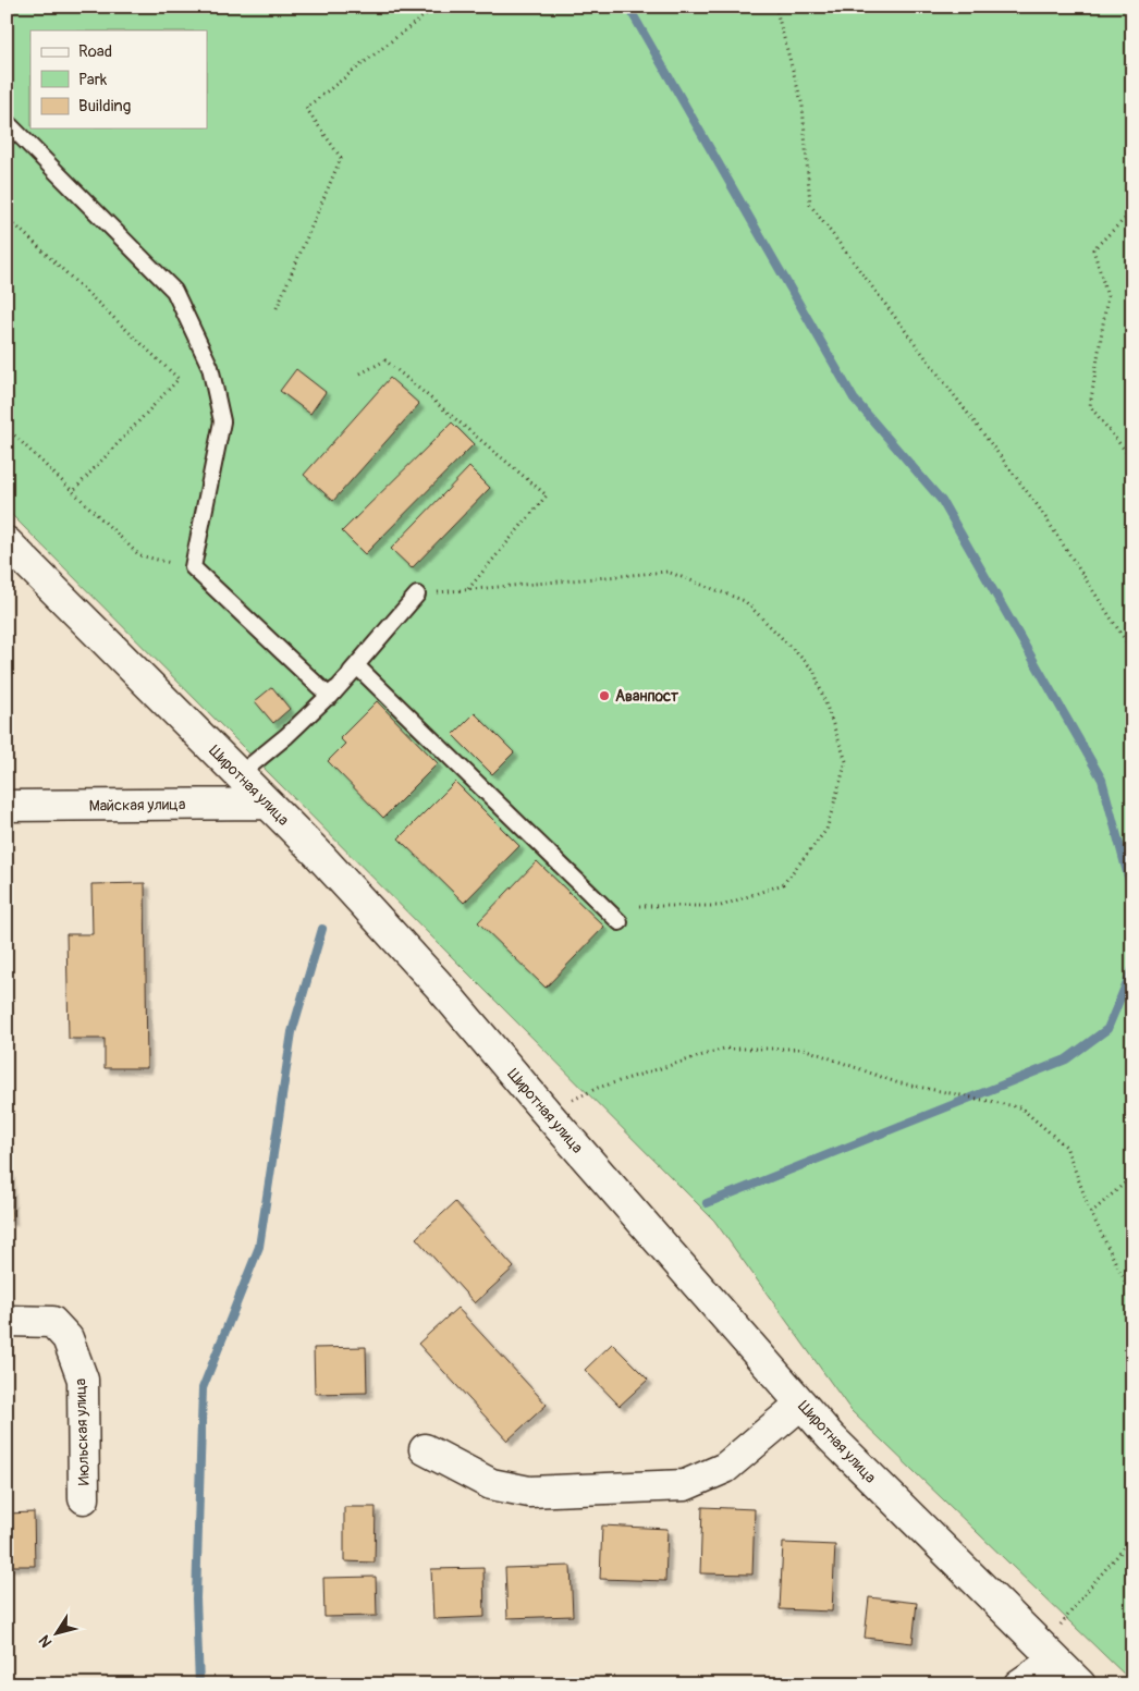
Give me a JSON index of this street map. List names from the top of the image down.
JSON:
{
  "streets": {
    "street": ["Широтная улица", "Майская улица", "Июльская улица"]
  },
  "crossings": [
    ["Широтная улица", "Майская улица"]
  ],
  "places": ["Аванпост"],
  "legend": ["Road", "Park", "Building"],
  "north": "bottom left"
}
